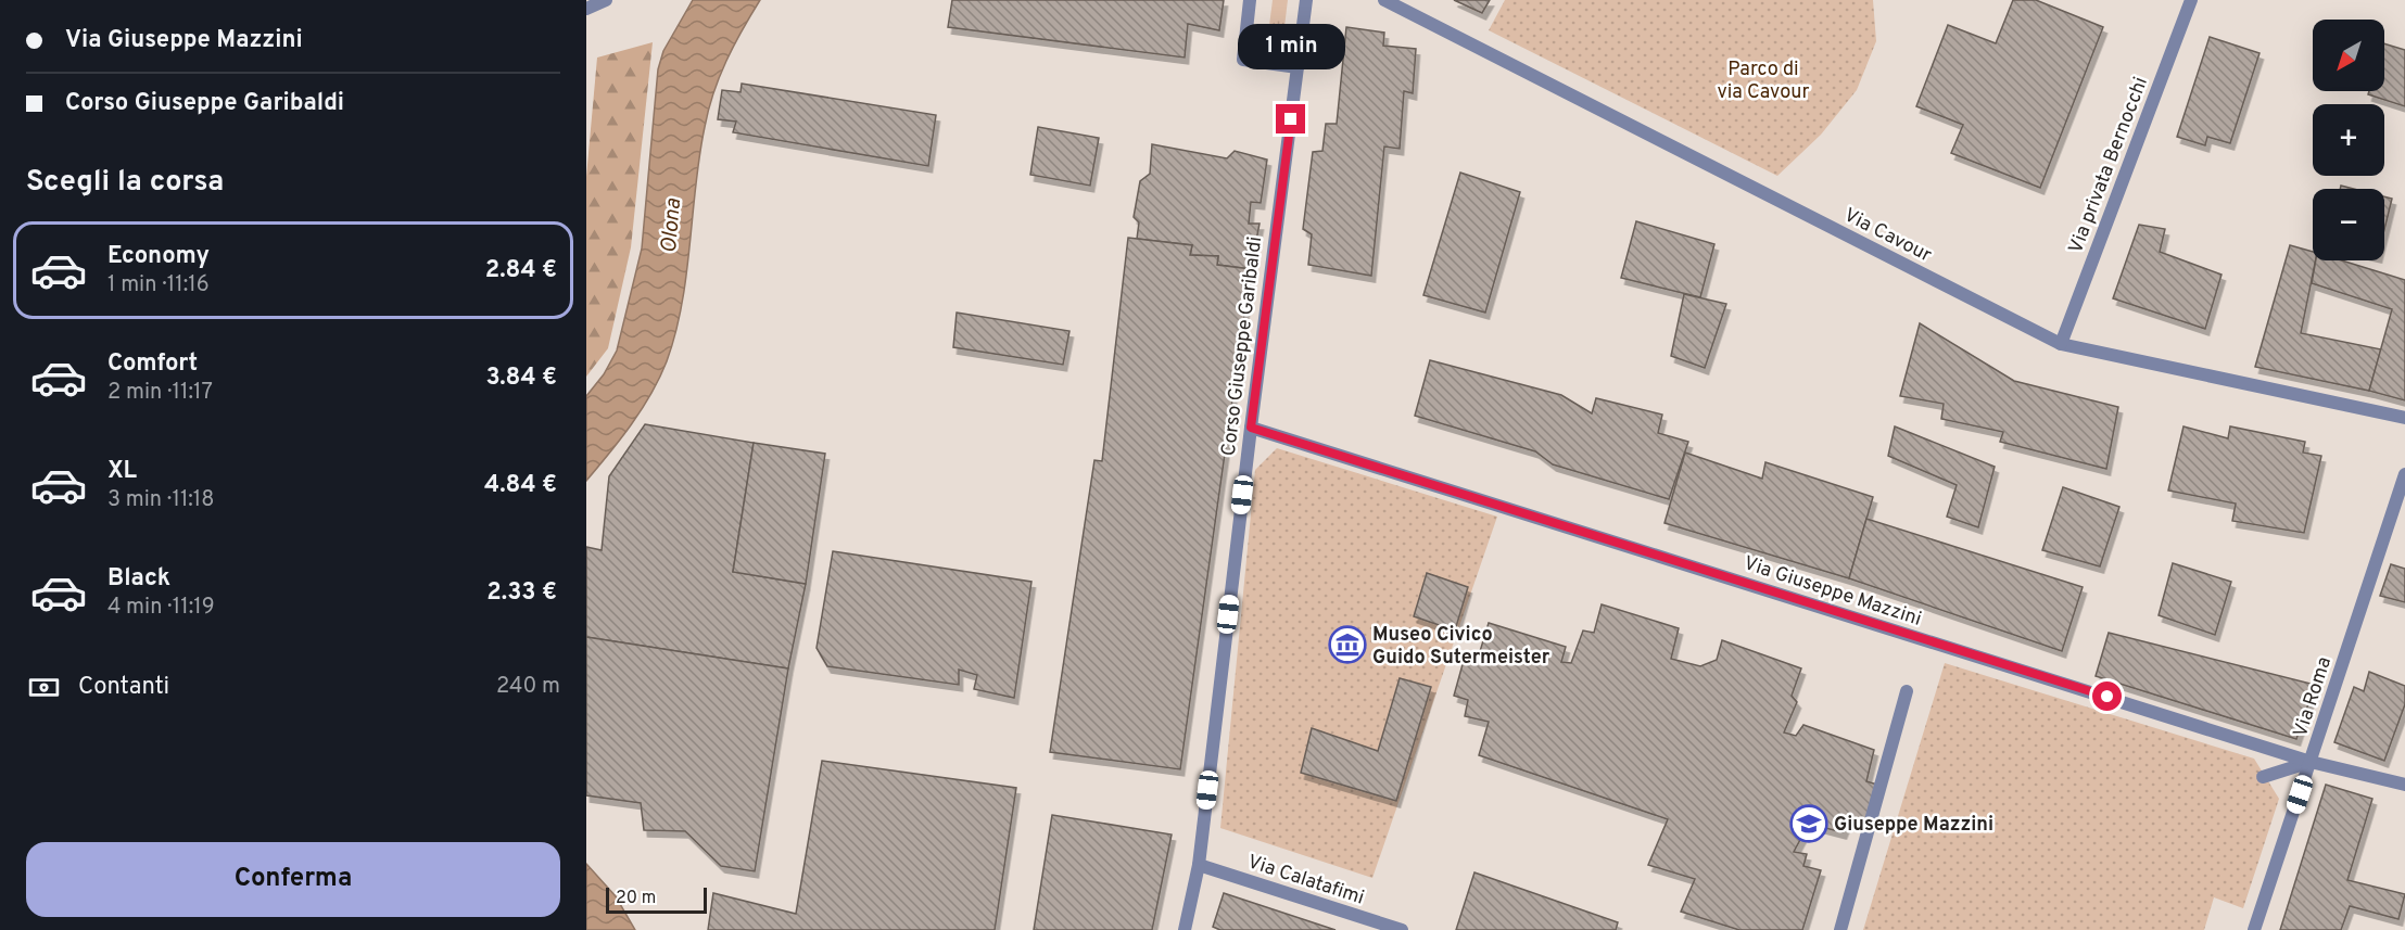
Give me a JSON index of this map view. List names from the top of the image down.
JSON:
{
  "streets": {
    "street": [
      "Via privata Bernocchi",
      "Via Cavour",
      "Corso Giuseppe Garibaldi",
      "Via Giuseppe Mazzini",
      "Via Roma",
      "Via Calatafimi"
    ]
  },
  "crossings": [
    ["Via privata Bernocchi", "Via Cavour"],
    ["Corso Giuseppe Garibaldi", "Via Giuseppe Mazzini"],
    ["Corso Giuseppe Garibaldi", "Via Calatafimi"],
    ["Via Giuseppe Mazzini", "Via Roma"]
  ],
  "water": ["Olona"],
  "parks": ["Parco di via Cavour"],
  "places": {
    "museum": ["Museo Civico Guido Sutermeister"],
    "school or university": ["Giuseppe Mazzini"]
  },
  "scale_bar": "20 m",
  "north": "bottom left",
  "page": {
    "banner": ["Via Giuseppe Mazzini", "Corso Giuseppe Garibaldi"],
    "map_buttons": ["+", "−"],
    "bubble": "1 min",
    "heading": "Scegli la corsa",
    "list": [
      {
        "name": "Economy",
        "note": "1 min · 11:16",
        "value": "2.84 €"
      },
      {
        "name": "Comfort",
        "note": "2 min · 11:17",
        "value": "3.84 €"
      },
      {
        "name": "XL",
        "note": "3 min · 11:18",
        "value": "4.84 €"
      },
      {
        "name": "Black",
        "note": "4 min · 11:19",
        "value": "2.33 €"
      }
    ],
    "pay": ["Contanti", "240 m"],
    "buttons": "Conferma",
    "scale": "20 m"
  }
}
